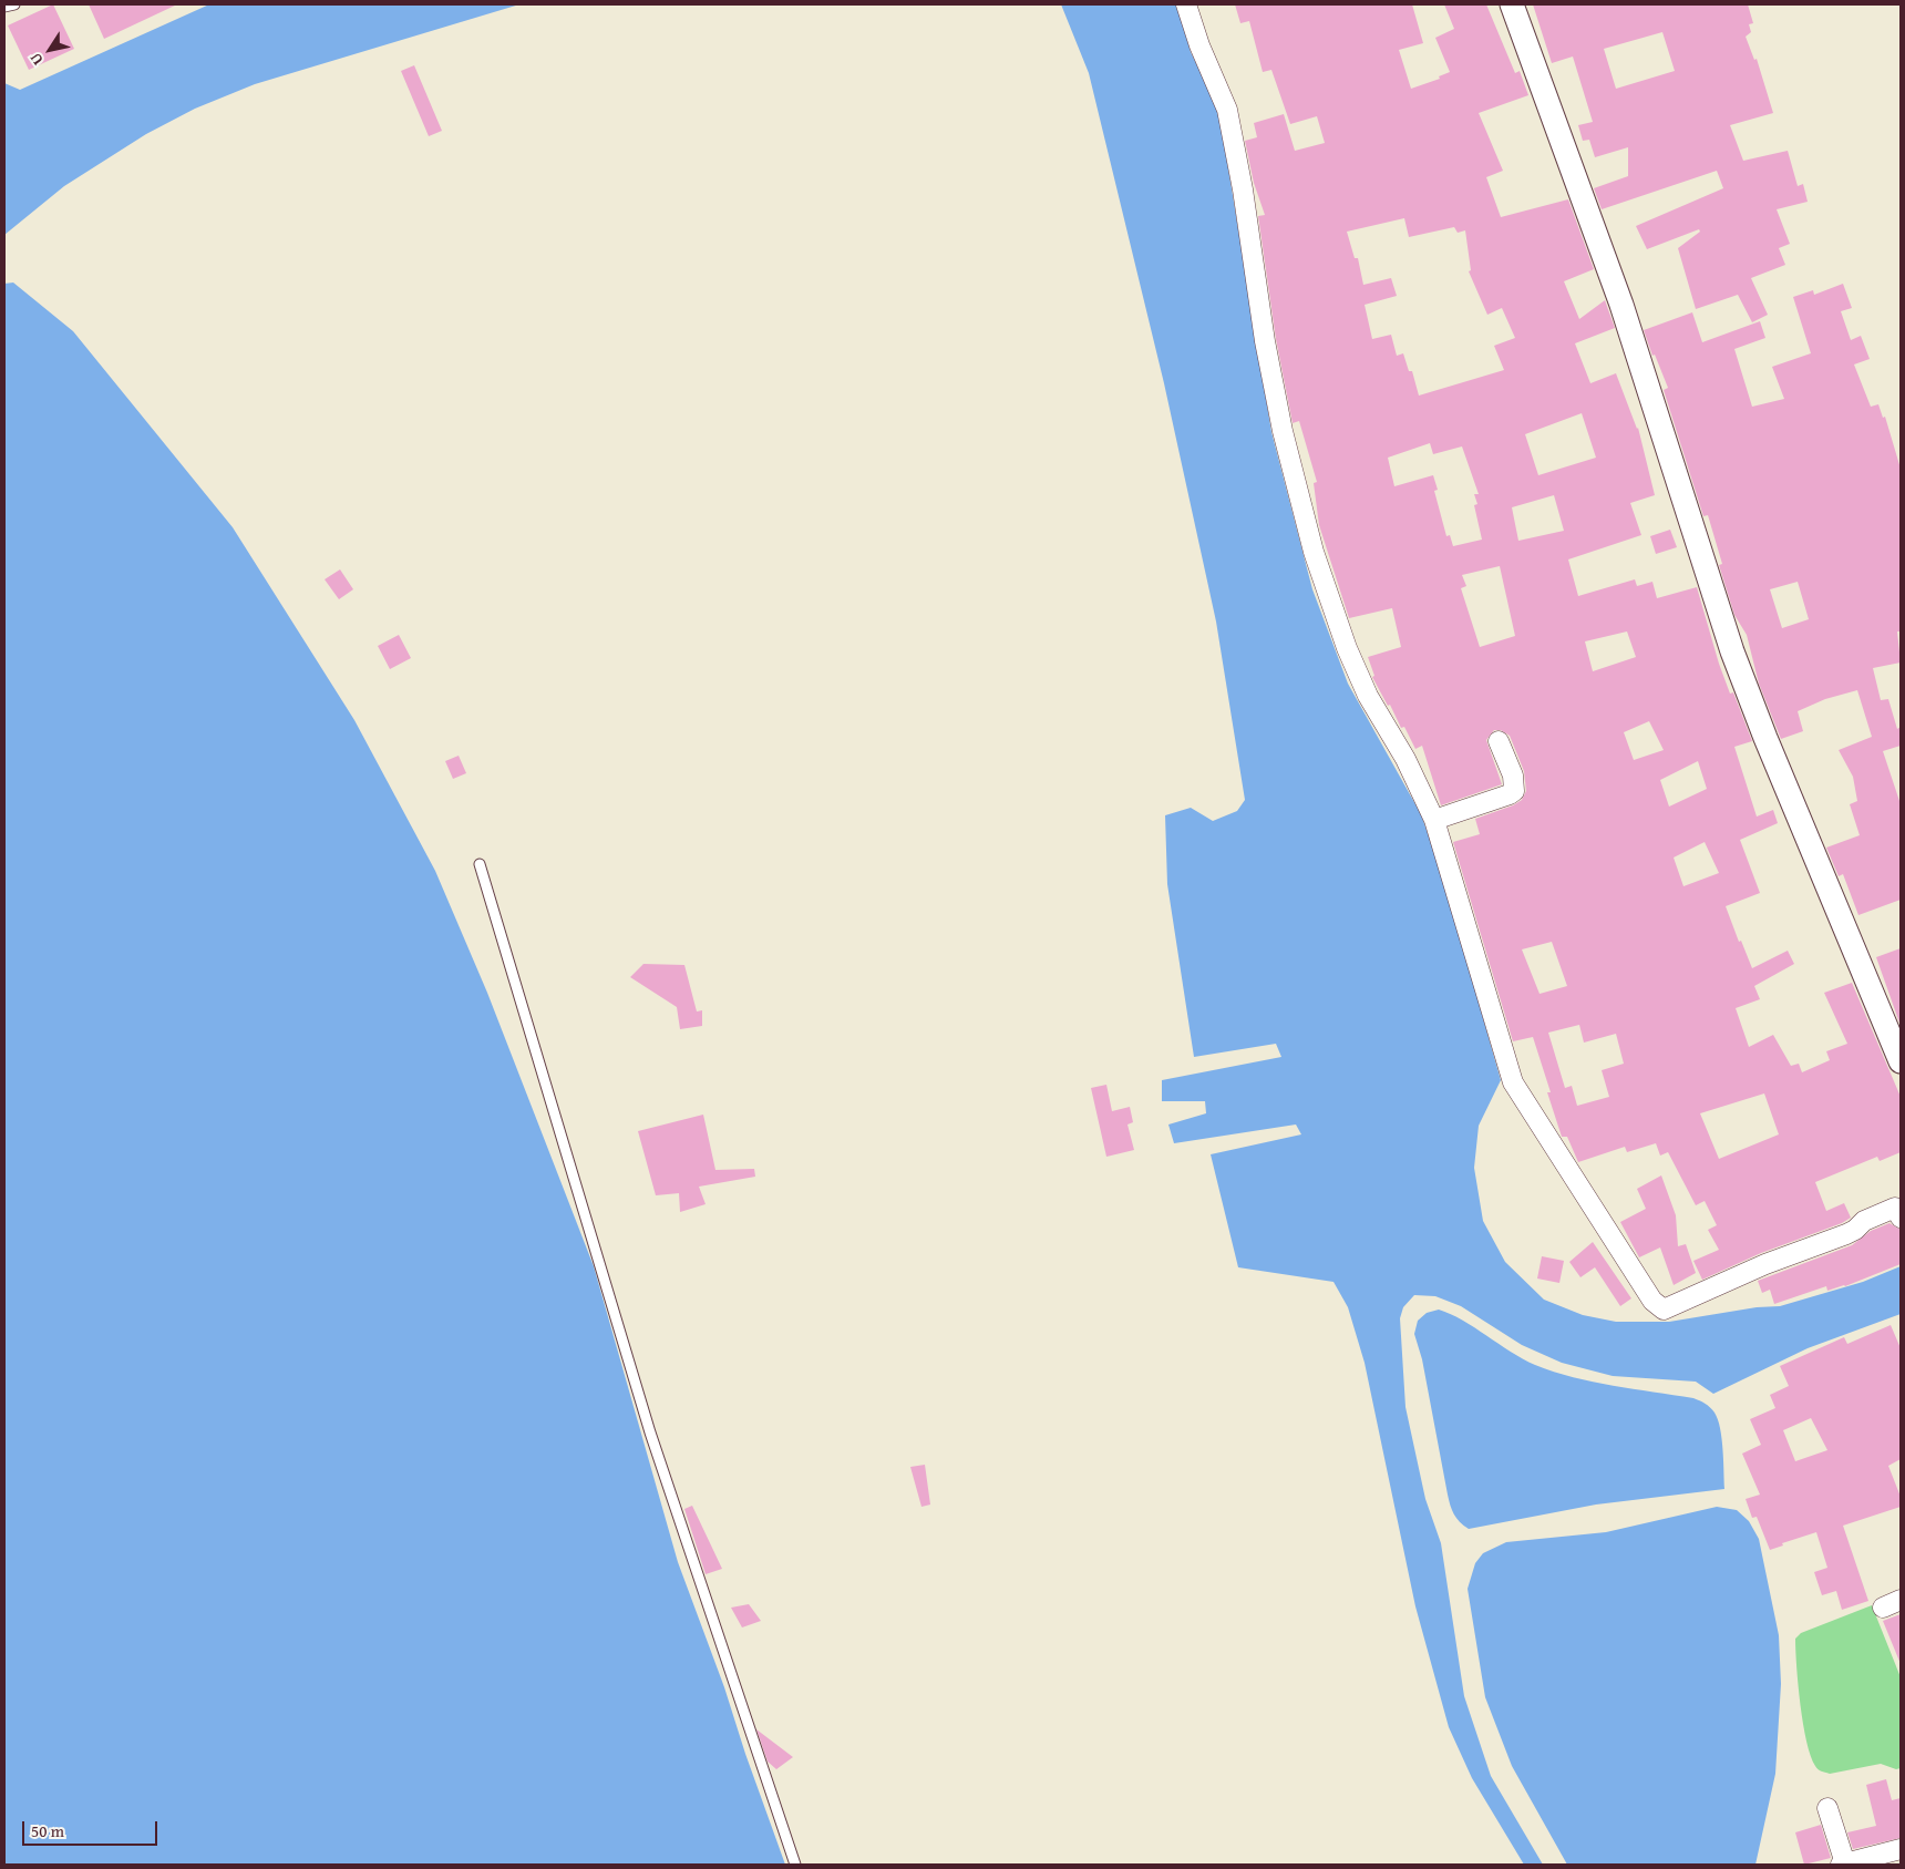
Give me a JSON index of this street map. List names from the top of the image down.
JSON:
{
  "scale_bar": "50 m",
  "north": "bottom left"
}
